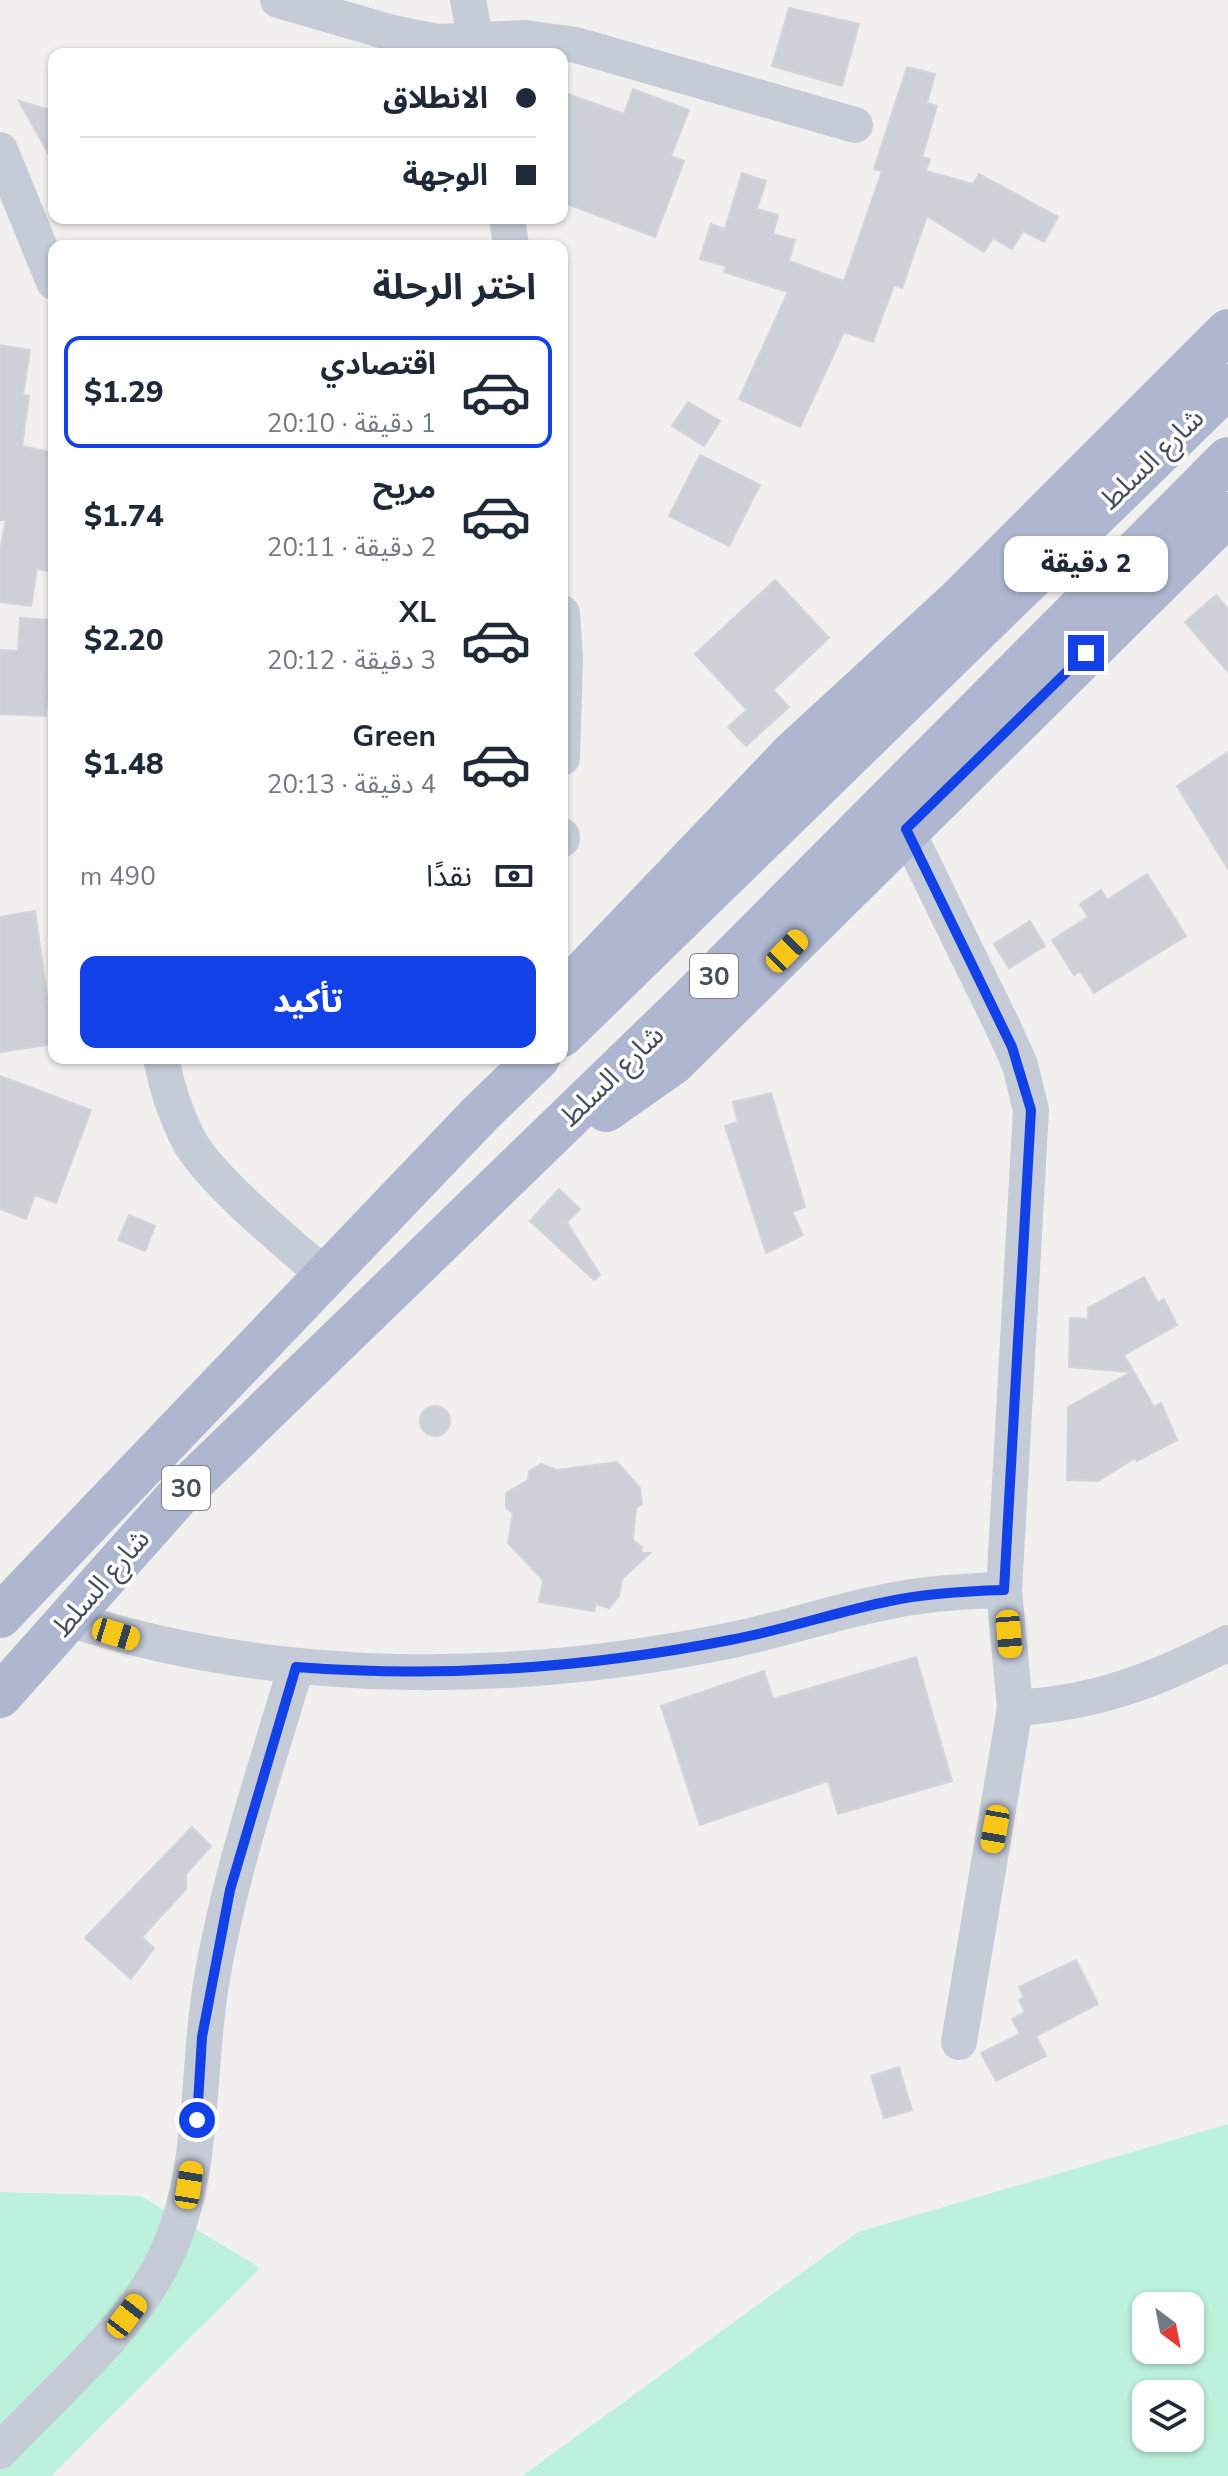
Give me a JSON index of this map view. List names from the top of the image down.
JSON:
{
  "streets": {
    "main road": ["شارع السلط", "30"]
  },
  "north": "bottom right",
  "page": {
    "banner": ["الانطلاق", "الوجهة"],
    "heading": "اختر الرحلة",
    "list": [
      {
        "name": "اقتصادي",
        "note": "1 دقيقة · 20:10",
        "value": "$1.29"
      },
      {
        "name": "مريح",
        "note": "2 دقيقة · 20:11",
        "value": "$1.74"
      },
      {
        "name": "XL",
        "note": "3 دقيقة · 20:12",
        "value": "$2.20"
      },
      {
        "name": "Green",
        "note": "4 دقيقة · 20:13",
        "value": "$1.48"
      }
    ],
    "bubble": "2 دقيقة",
    "pay": ["نقدًا", "490 m"],
    "buttons": "تأكيد"
  }
}
